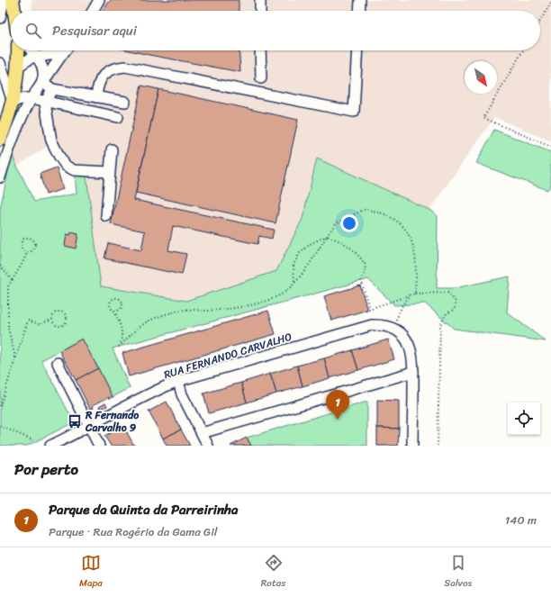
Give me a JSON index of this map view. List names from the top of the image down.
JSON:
{
  "streets": {
    "street": ["RUA FERNANDO CARVALHO"]
  },
  "places": {
    "bus stop": ["R Fernando Carvalho 9"]
  },
  "north": "bottom right",
  "page": {
    "search": "Pesquisar aqui",
    "pins": "1",
    "heading": "Por perto",
    "list": [
      {
        "mark": "1",
        "name": "Parque da Quinta da Parreirinha",
        "note": "Parque · Rua Rogério da Gama Gil",
        "value": "140 m"
      }
    ],
    "nav": ["Mapa", "Rotas", "Salvos"]
  }
}
